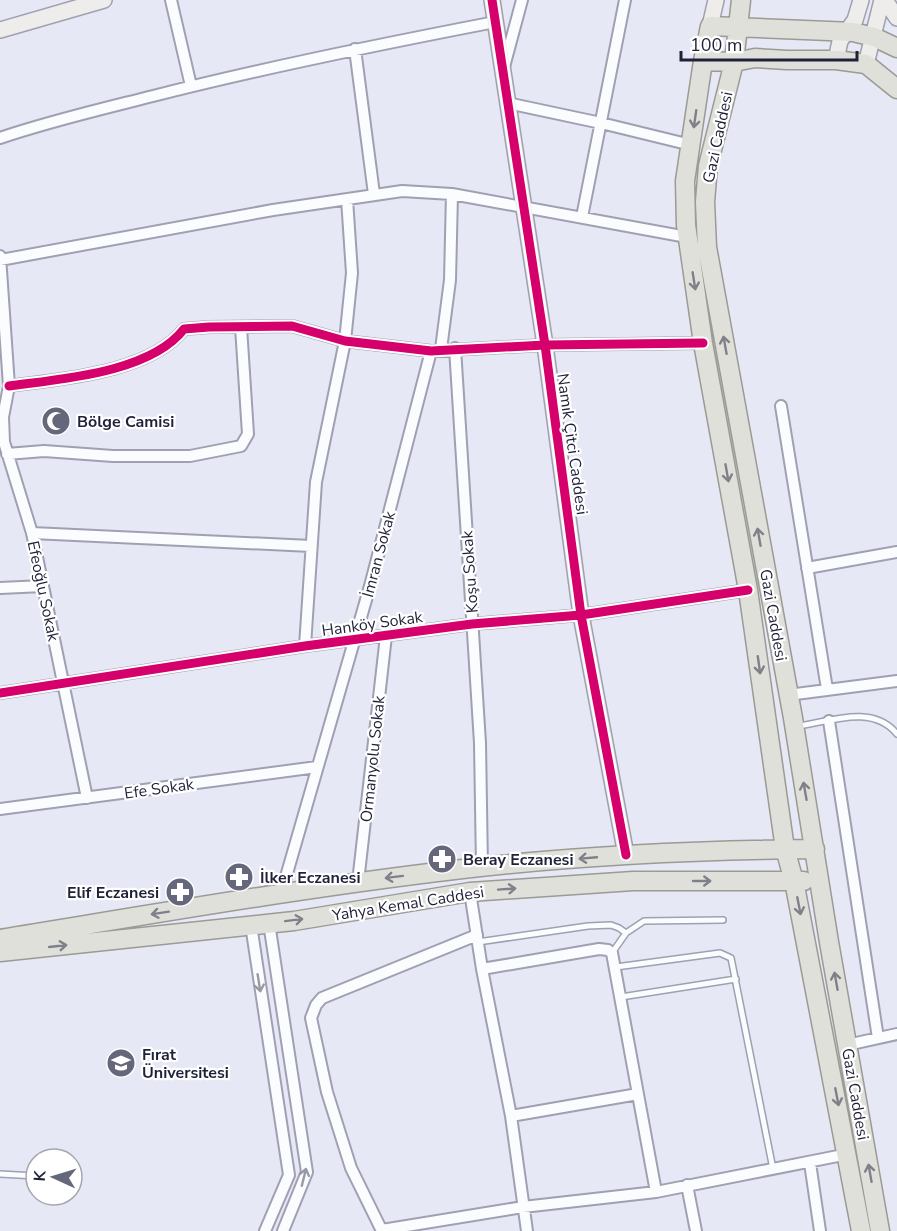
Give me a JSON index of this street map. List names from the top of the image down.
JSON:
{
  "streets": {
    "main road": ["Gazi Caddesi", "Yahya Kemal Caddesi"],
    "street": [
      "Namık Çitci Caddesi",
      "İmran Sokak",
      "Koşu Sokak",
      "Efeoğlu Sokak",
      "Hanköy Sokak",
      "Ormanyolu Sokak",
      "Efe Sokak"
    ]
  },
  "crossings": [
    ["Gazi Caddesi", "Hanköy Sokak"],
    ["Gazi Caddesi", "Yahya Kemal Caddesi"],
    ["Namık Çitci Caddesi", "Hanköy Sokak"],
    ["Namık Çitci Caddesi", "Yahya Kemal Caddesi"],
    ["İmran Sokak", "Hanköy Sokak"],
    ["İmran Sokak", "Efe Sokak"],
    ["İmran Sokak", "Yahya Kemal Caddesi"],
    ["Koşu Sokak", "Hanköy Sokak"],
    ["Koşu Sokak", "Yahya Kemal Caddesi"],
    ["Efeoğlu Sokak", "Hanköy Sokak"],
    ["Efeoğlu Sokak", "Efe Sokak"],
    ["Hanköy Sokak", "Ormanyolu Sokak"],
    ["Ormanyolu Sokak", "Yahya Kemal Caddesi"]
  ],
  "places": {
    "mosque": ["Bölge Camisi"],
    "pharmacy": ["Beray Eczanesi", "İlker Eczanesi", "Elif Eczanesi"],
    "school or university": ["Fırat Üniversitesi"]
  },
  "scale_bar": "100 m",
  "north": "left"
}
